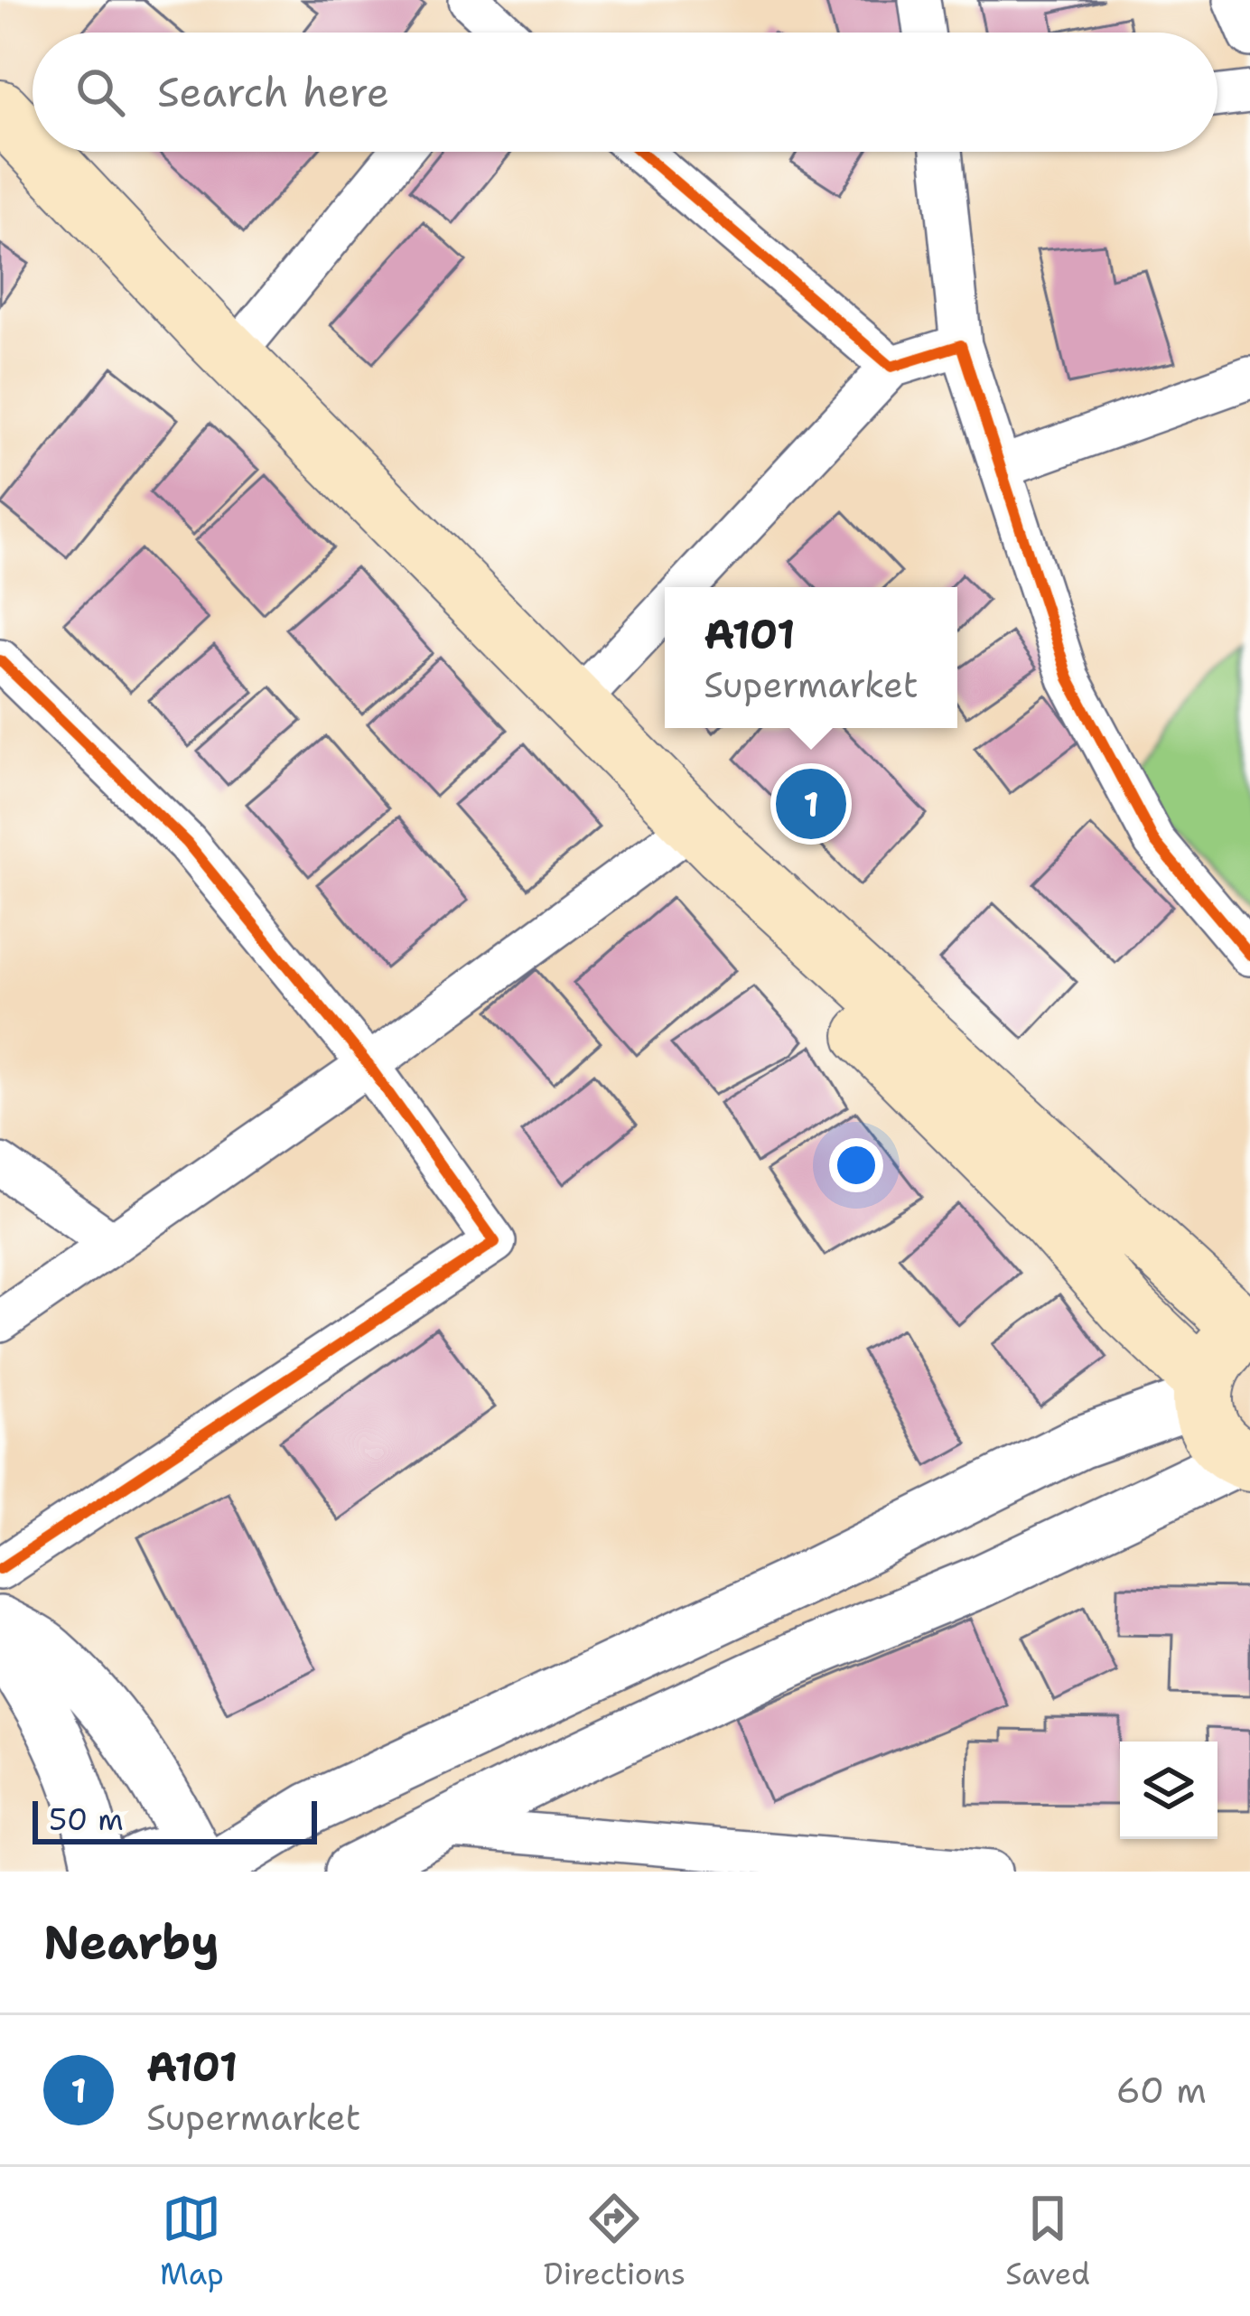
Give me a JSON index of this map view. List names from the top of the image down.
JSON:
{
  "scale_bar": "50 m",
  "page": {
    "search": "Search here",
    "popup": ["A101", "Supermarket"],
    "pins": "1",
    "scale": "50 m",
    "heading": "Nearby",
    "list": [
      {
        "mark": "1",
        "name": "A101",
        "note": "Supermarket",
        "value": "60 m"
      }
    ],
    "nav": ["Map", "Directions", "Saved"]
  }
}
